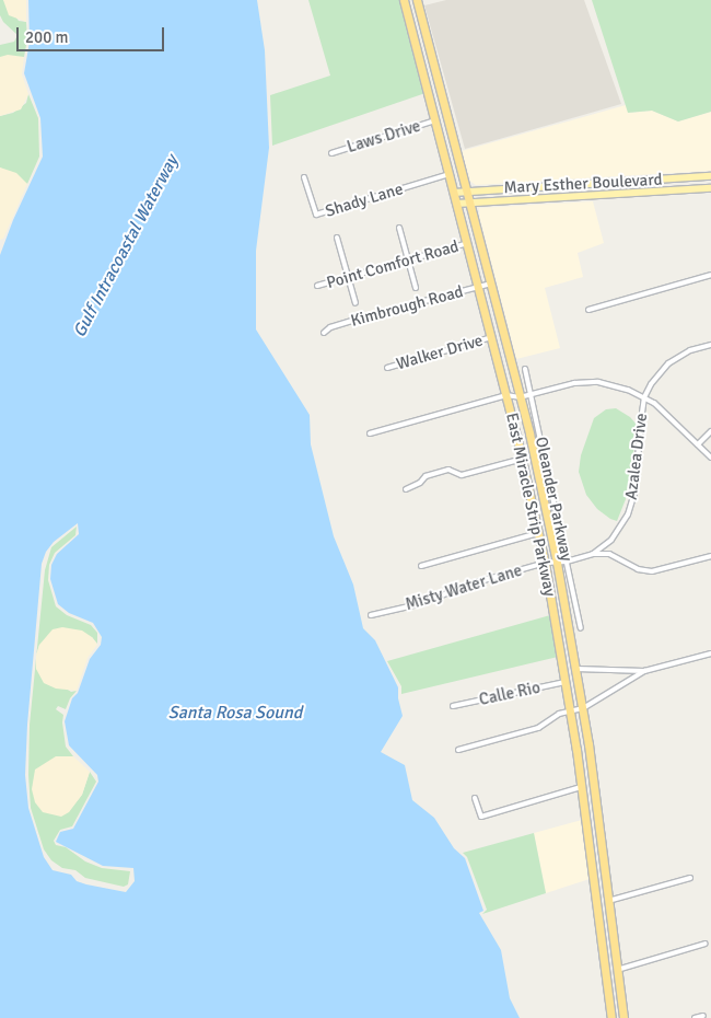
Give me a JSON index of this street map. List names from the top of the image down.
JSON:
{
  "streets": {
    "highway": ["East Miracle Strip Parkway"],
    "main road": ["Mary Esther Boulevard"],
    "street": [
      "Laws Drive",
      "Shady Lane",
      "Point Comfort Road",
      "Kimbrough Road",
      "Walker Drive",
      "Azalea Drive",
      "Oleander Parkway",
      "Misty Water Lane",
      "Calle Rio"
    ]
  },
  "crossings": [
    ["Laws Drive", "East Miracle Strip Parkway"],
    ["Mary Esther Boulevard", "East Miracle Strip Parkway"],
    ["Shady Lane", "East Miracle Strip Parkway"],
    ["Point Comfort Road", "East Miracle Strip Parkway"],
    ["Kimbrough Road", "East Miracle Strip Parkway"],
    ["Walker Drive", "East Miracle Strip Parkway"],
    ["Azalea Drive", "Oleander Parkway"],
    ["Azalea Drive", "East Miracle Strip Parkway"],
    ["Azalea Drive", "Misty Water Lane"],
    ["East Miracle Strip Parkway", "Misty Water Lane"],
    ["East Miracle Strip Parkway", "Calle Rio"]
  ],
  "water": ["Gulf Intracoastal Waterway", "Santa Rosa Sound"],
  "scale_bar": "200 m"
}
